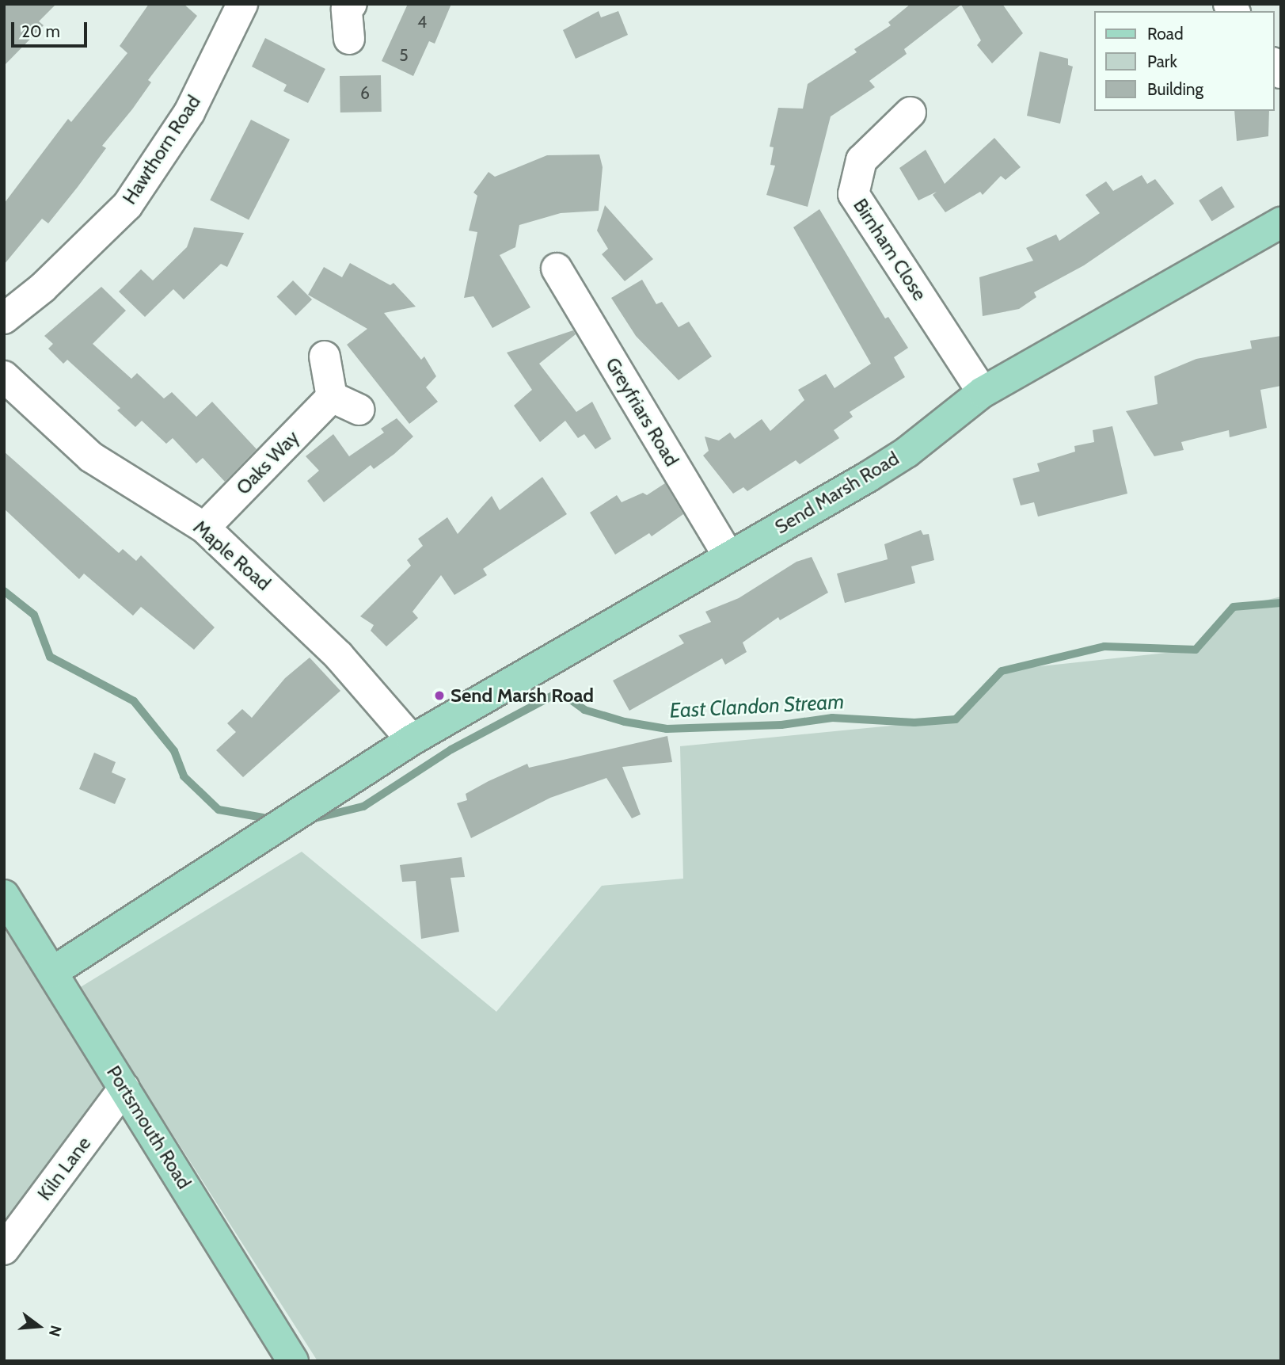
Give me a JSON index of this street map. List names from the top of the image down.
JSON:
{
  "streets": {
    "main road": ["Send Marsh Road", "Portsmouth Road"],
    "street": [
      "Hawthorn Road",
      "Birnham Close",
      "Greyfriars Road",
      "Oaks Way",
      "Maple Road",
      "Kiln Lane"
    ]
  },
  "crossings": [
    ["Birnham Close", "Send Marsh Road"],
    ["Greyfriars Road", "Send Marsh Road"],
    ["Oaks Way", "Maple Road"],
    ["Send Marsh Road", "Maple Road"],
    ["Send Marsh Road", "Portsmouth Road"],
    ["Portsmouth Road", "Kiln Lane"]
  ],
  "water": ["East Clandon Stream"],
  "places": ["Send Marsh Road"],
  "house_numbers": ["4", "5", "6"],
  "legend": ["Road", "Park", "Building"],
  "scale_bar": "20 m",
  "north": "right"
}
